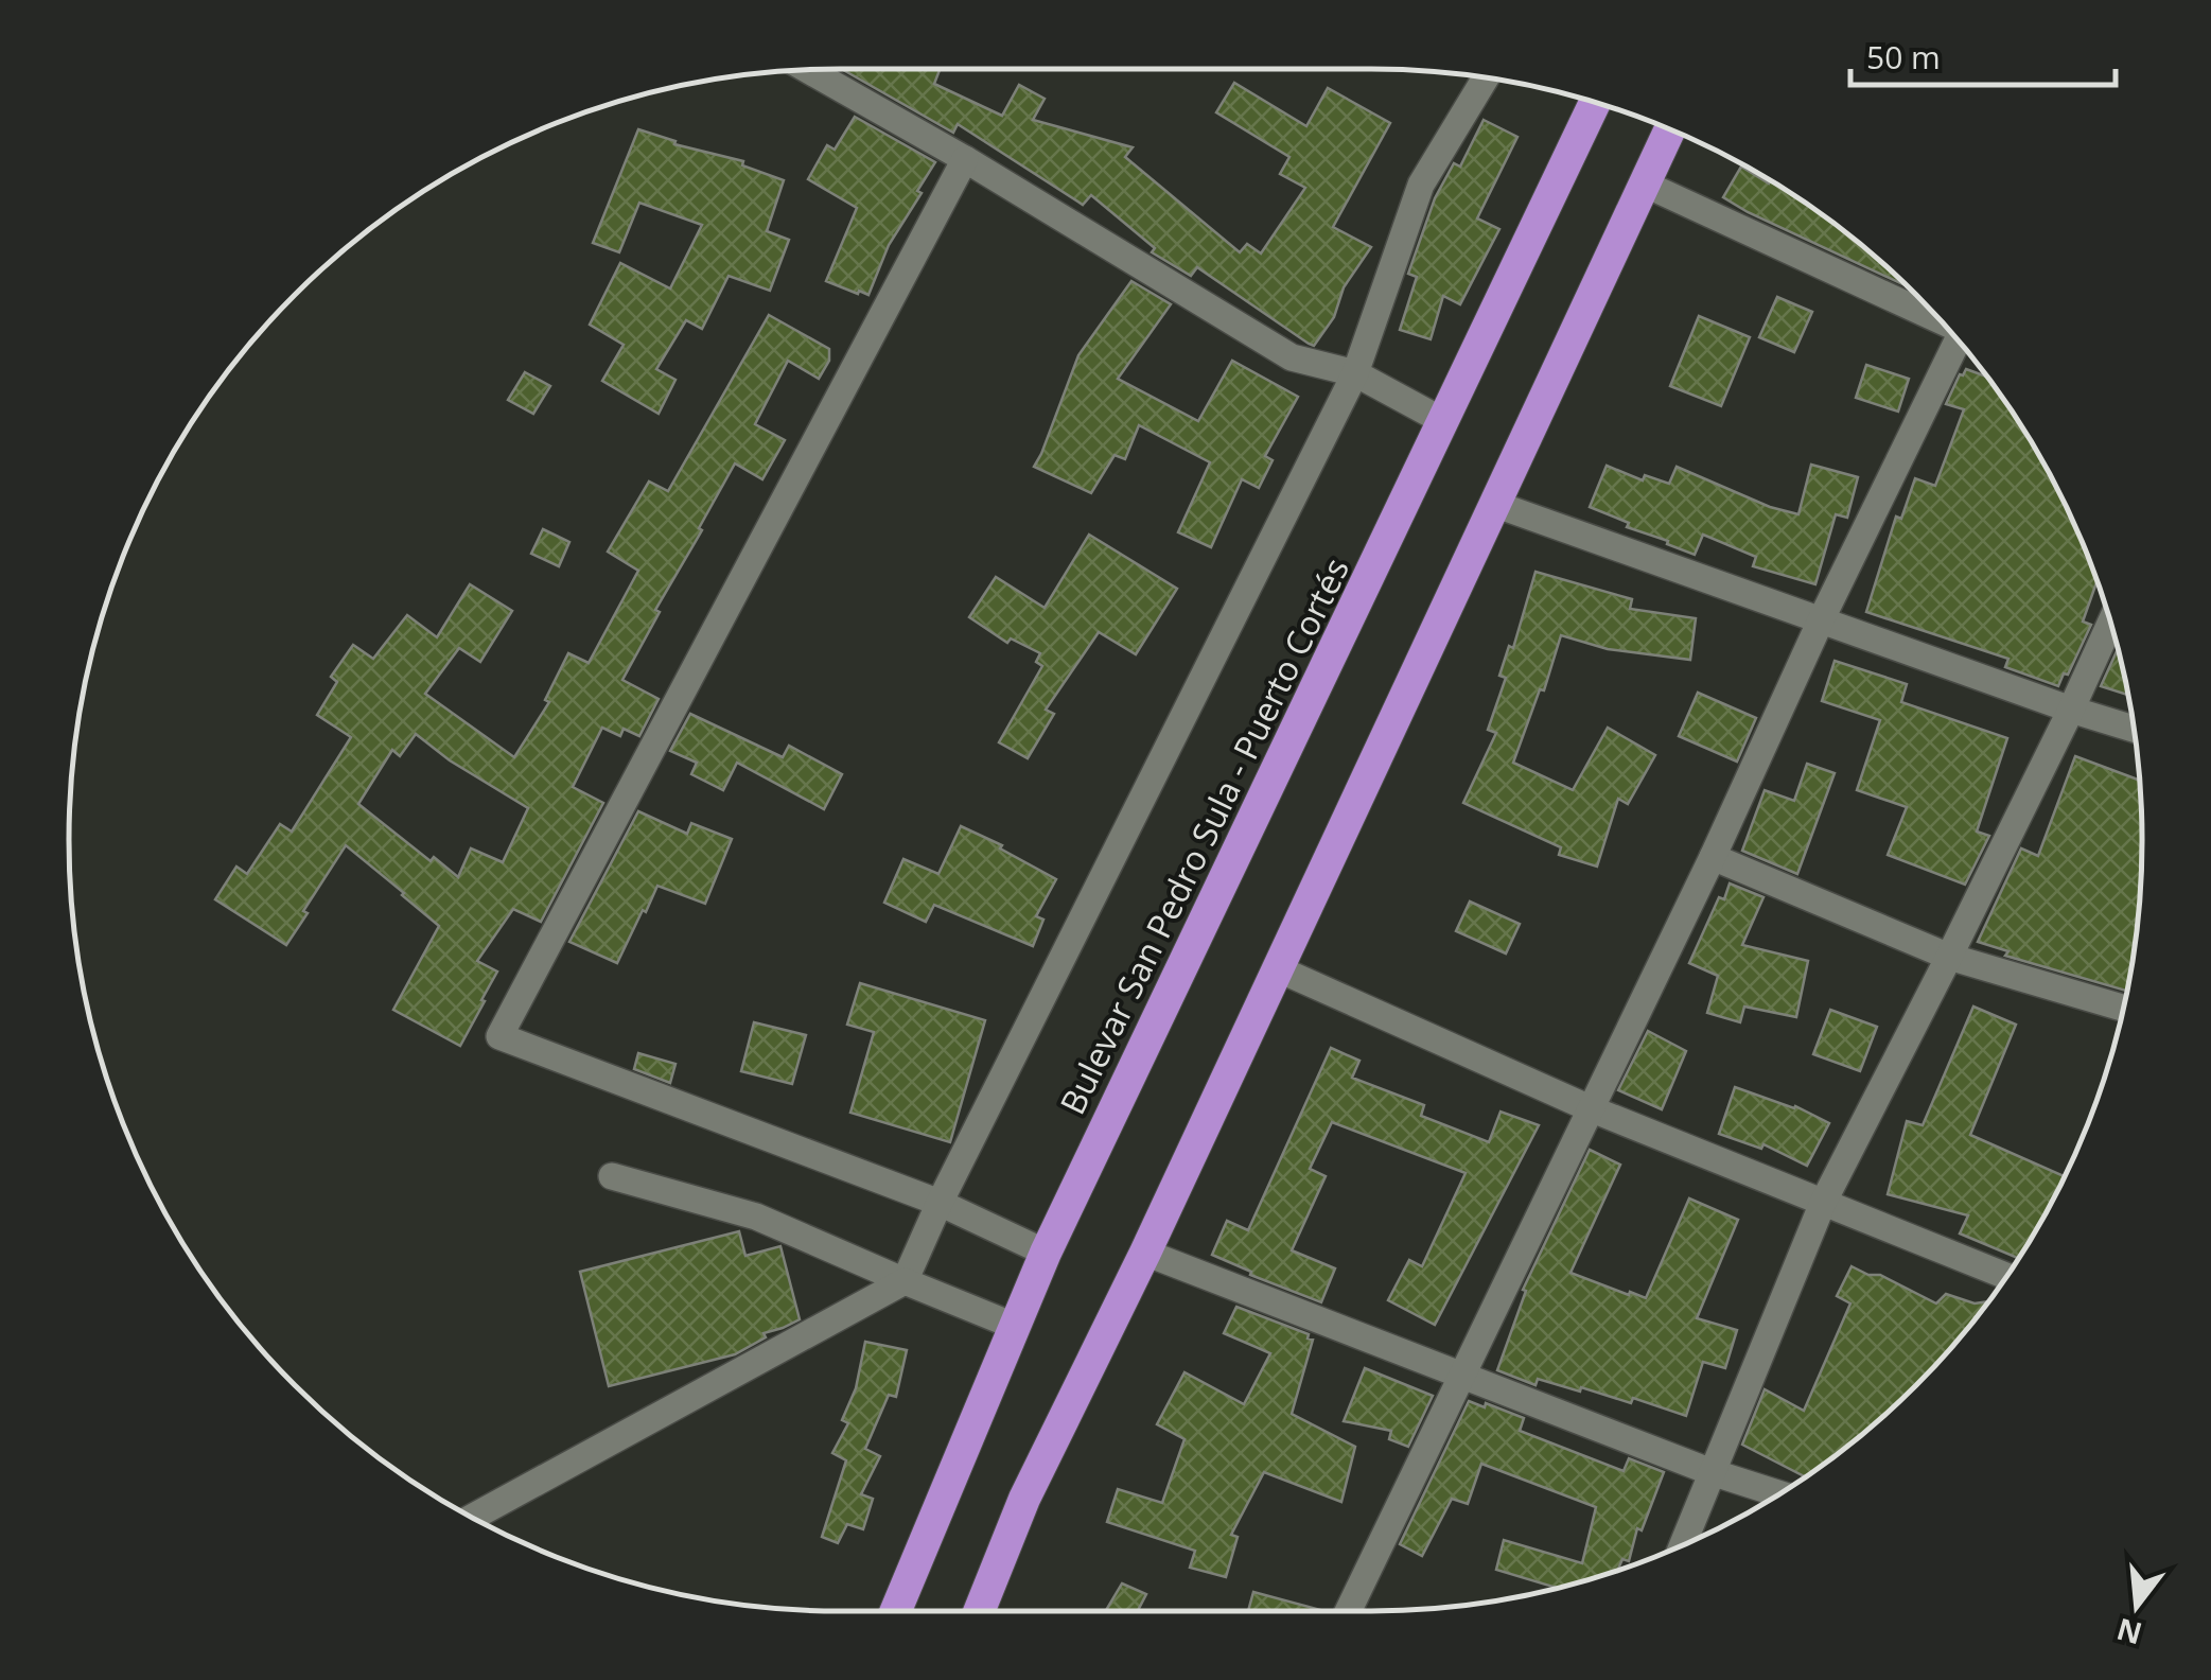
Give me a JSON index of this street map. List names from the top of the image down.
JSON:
{
  "streets": {
    "highway": ["Bulevar San Pedro Sula - Puerto Cortés"]
  },
  "scale_bar": "50 m",
  "north": "bottom"
}
